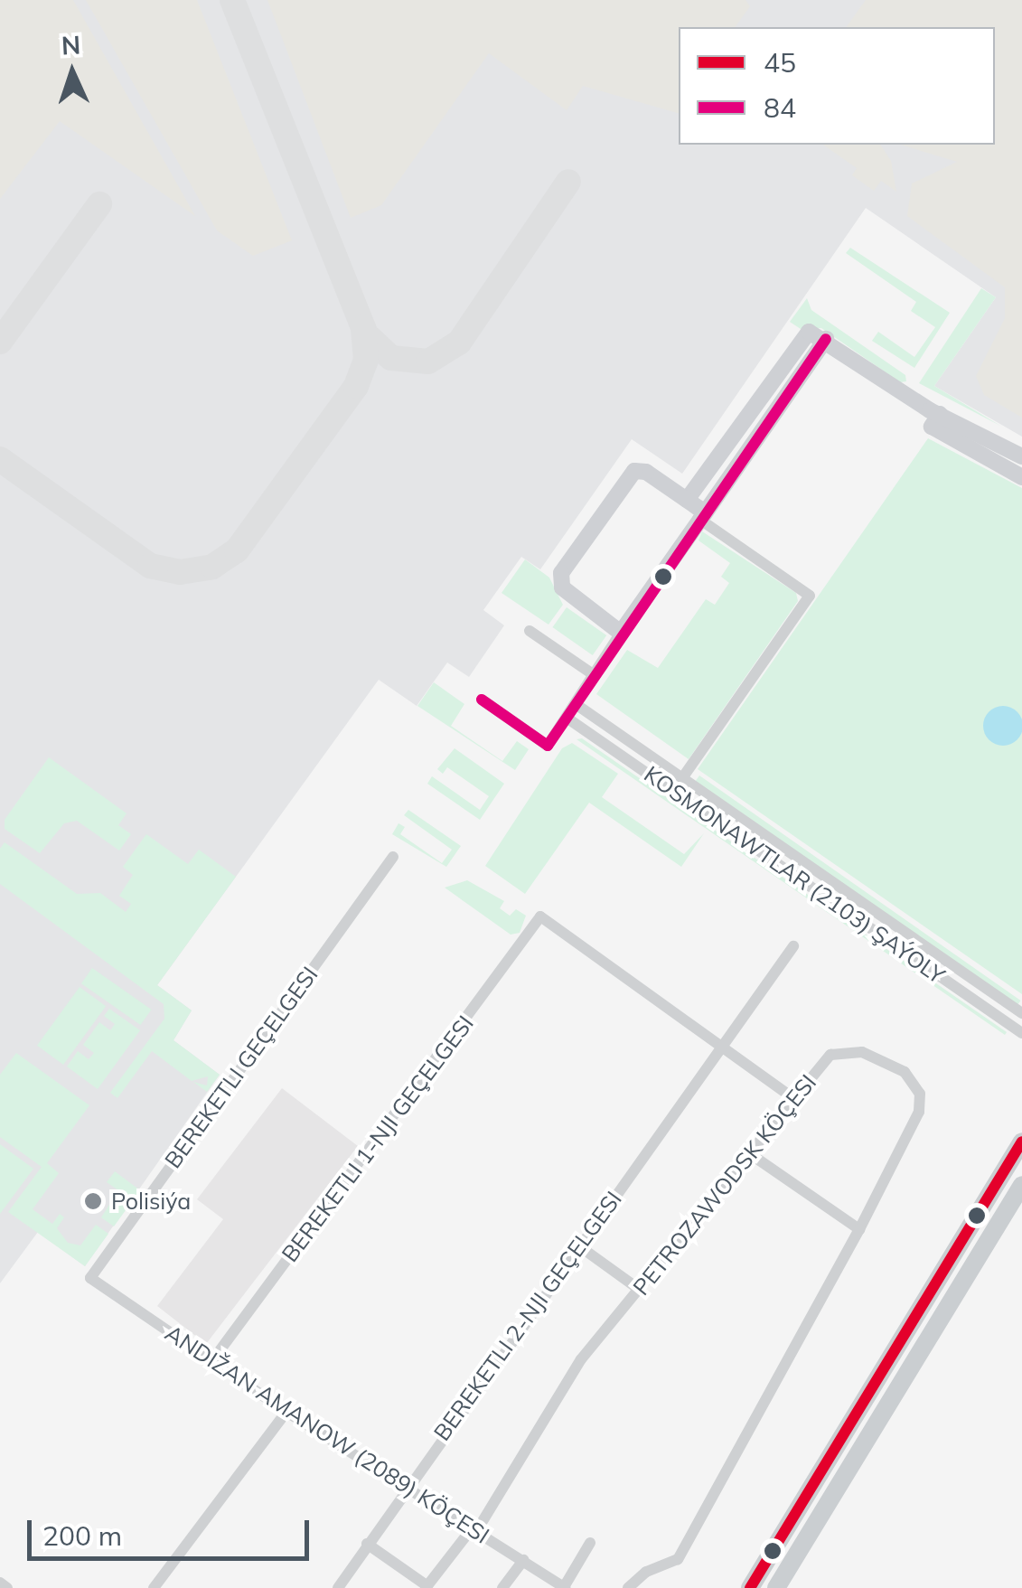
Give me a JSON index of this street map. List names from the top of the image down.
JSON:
{
  "streets": {
    "street": [
      "KOSMONAWTLAR (2103) ŞAÝOLY",
      "BEREKETLI GEÇELGESI",
      "BEREKETLI 1-NJI GEÇELGESI",
      "PETROZAWODSK KÖÇESI",
      "BEREKETLI 2-NJI GEÇELGESI",
      "ANDIŽAN AMANOW (2089) KÖÇESI"
    ]
  },
  "crossings": [
    ["BEREKETLI GEÇELGESI", "ANDIŽAN AMANOW (2089) KÖÇESI"],
    ["BEREKETLI 1-NJI GEÇELGESI", "BEREKETLI 2-NJI GEÇELGESI"],
    ["BEREKETLI 1-NJI GEÇELGESI", "ANDIŽAN AMANOW (2089) KÖÇESI"],
    ["PETROZAWODSK KÖÇESI", "ANDIŽAN AMANOW (2089) KÖÇESI"],
    ["BEREKETLI 2-NJI GEÇELGESI", "ANDIŽAN AMANOW (2089) KÖÇESI"]
  ],
  "places": ["Polisiýa"],
  "lines": ["transit line 84", "transit line 45"],
  "legend": ["45", "84"],
  "scale_bar": "200 m",
  "north": "top"
}
